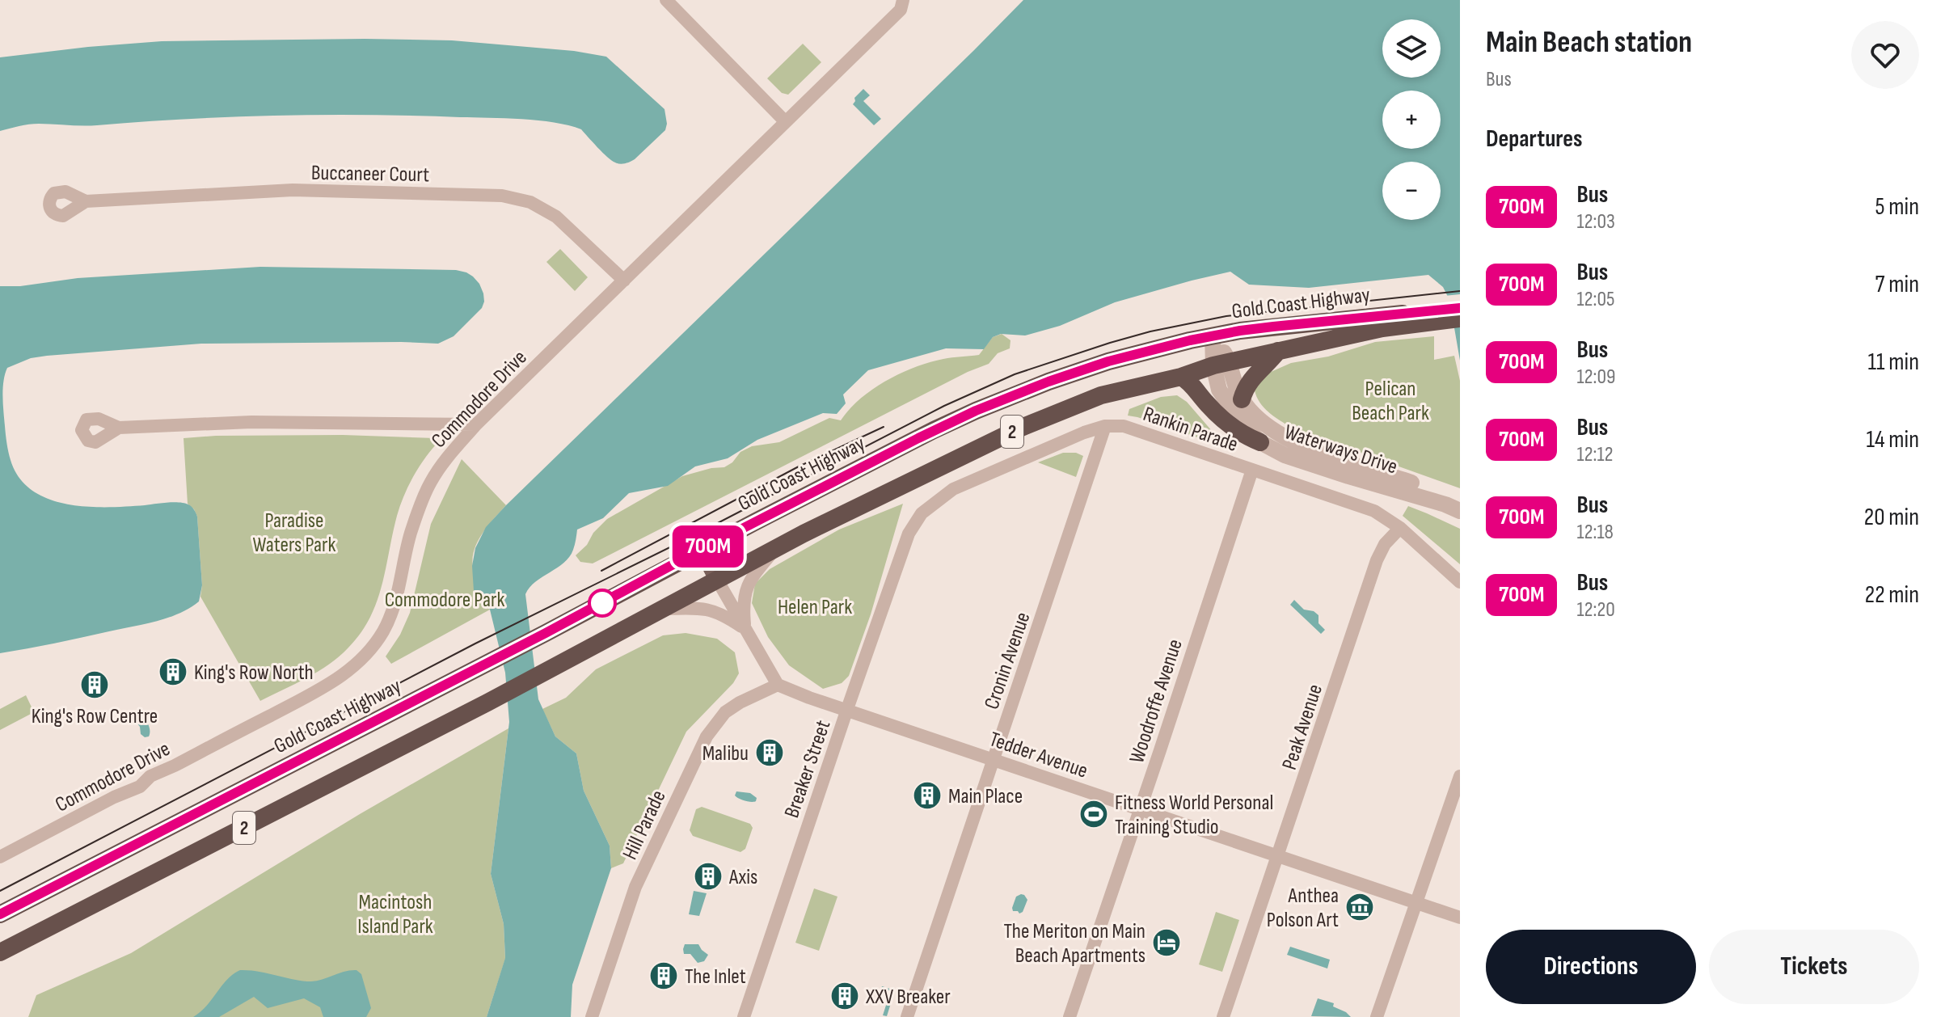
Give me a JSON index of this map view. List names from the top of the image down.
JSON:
{
  "streets": {
    "highway": ["Gold Coast Highway", "2"],
    "street": [
      "Buccaneer Court",
      "Commodore Drive",
      "Rankin Parade",
      "Waterways Drive",
      "Cronin Avenue",
      "Woodroffe Avenue",
      "Peak Avenue",
      "Tedder Avenue",
      "Breaker Street",
      "Hill Parade"
    ]
  },
  "crossings": [
    ["Buccaneer Court", "Commodore Drive"],
    ["Gold Coast Highway", "Waterways Drive"],
    ["Rankin Parade", "Cronin Avenue"],
    ["Rankin Parade", "Woodroffe Avenue"],
    ["Rankin Parade", "Peak Avenue"],
    ["Rankin Parade", "Breaker Street"],
    ["Cronin Avenue", "Tedder Avenue"],
    ["Woodroffe Avenue", "Tedder Avenue"],
    ["Peak Avenue", "Tedder Avenue"],
    ["Tedder Avenue", "Breaker Street"],
    ["Tedder Avenue", "Hill Parade"]
  ],
  "parks": [
    "Pelican Beach Park",
    "Paradise Waters Park",
    "Commodore Park",
    "Helen Park",
    "Macintosh Island Park"
  ],
  "places": {
    "building": [
      "King's Row North",
      "King's Row Centre",
      "Malibu",
      "Main Place",
      "Axis",
      "The Inlet",
      "XXV Breaker"
    ],
    "sports": ["Fitness World Personal Training Studio"],
    "museum": ["Anthea Polson Art"],
    "hotel": ["The Meriton on Main Beach Apartments"]
  },
  "lines": ["bus line 700M"],
  "page": {
    "on_map": "700M",
    "heading": [
      ["Main Beach station", "Bus"],
      "Departures"
    ],
    "map_buttons": ["+", "−"],
    "list": [
      {
        "mark": "700M",
        "name": "Bus",
        "note": "12:03",
        "value": "5 min"
      },
      {
        "mark": "700M",
        "name": "Bus",
        "note": "12:05",
        "value": "7 min"
      },
      {
        "mark": "700M",
        "name": "Bus",
        "note": "12:09",
        "value": "11 min"
      },
      {
        "mark": "700M",
        "name": "Bus",
        "note": "12:12",
        "value": "14 min"
      },
      {
        "mark": "700M",
        "name": "Bus",
        "note": "12:18",
        "value": "20 min"
      },
      {
        "mark": "700M",
        "name": "Bus",
        "note": "12:20",
        "value": "22 min"
      }
    ],
    "buttons": ["Directions", "Tickets"]
  }
}
